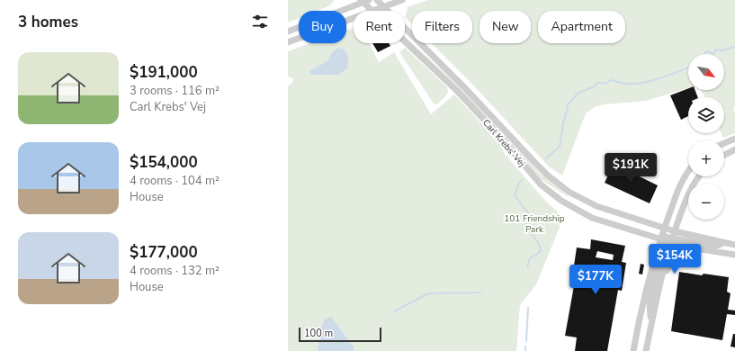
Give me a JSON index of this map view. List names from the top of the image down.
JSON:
{
  "streets": {
    "street": ["Carl Krebs' Vej"]
  },
  "parks": ["101 Friendship Park"],
  "scale_bar": "100 m",
  "north": "bottom right",
  "page": {
    "heading": "3 homes",
    "chip": [
      "Buy",
      "Rent",
      "Filters",
      "New",
      "Apartment"
    ],
    "list": [
      {
        "name": "$191,000",
        "note": "3 rooms · 116 m² · Carl Krebs' Vej"
      },
      {
        "name": "$154,000",
        "note": "4 rooms · 104 m² · House"
      },
      {
        "name": "$177,000",
        "note": "4 rooms · 132 m² · House"
      }
    ],
    "map_buttons": ["+", "−"],
    "price": ["$191K", "$154K", "$177K"],
    "scale": "100 m"
  }
}
